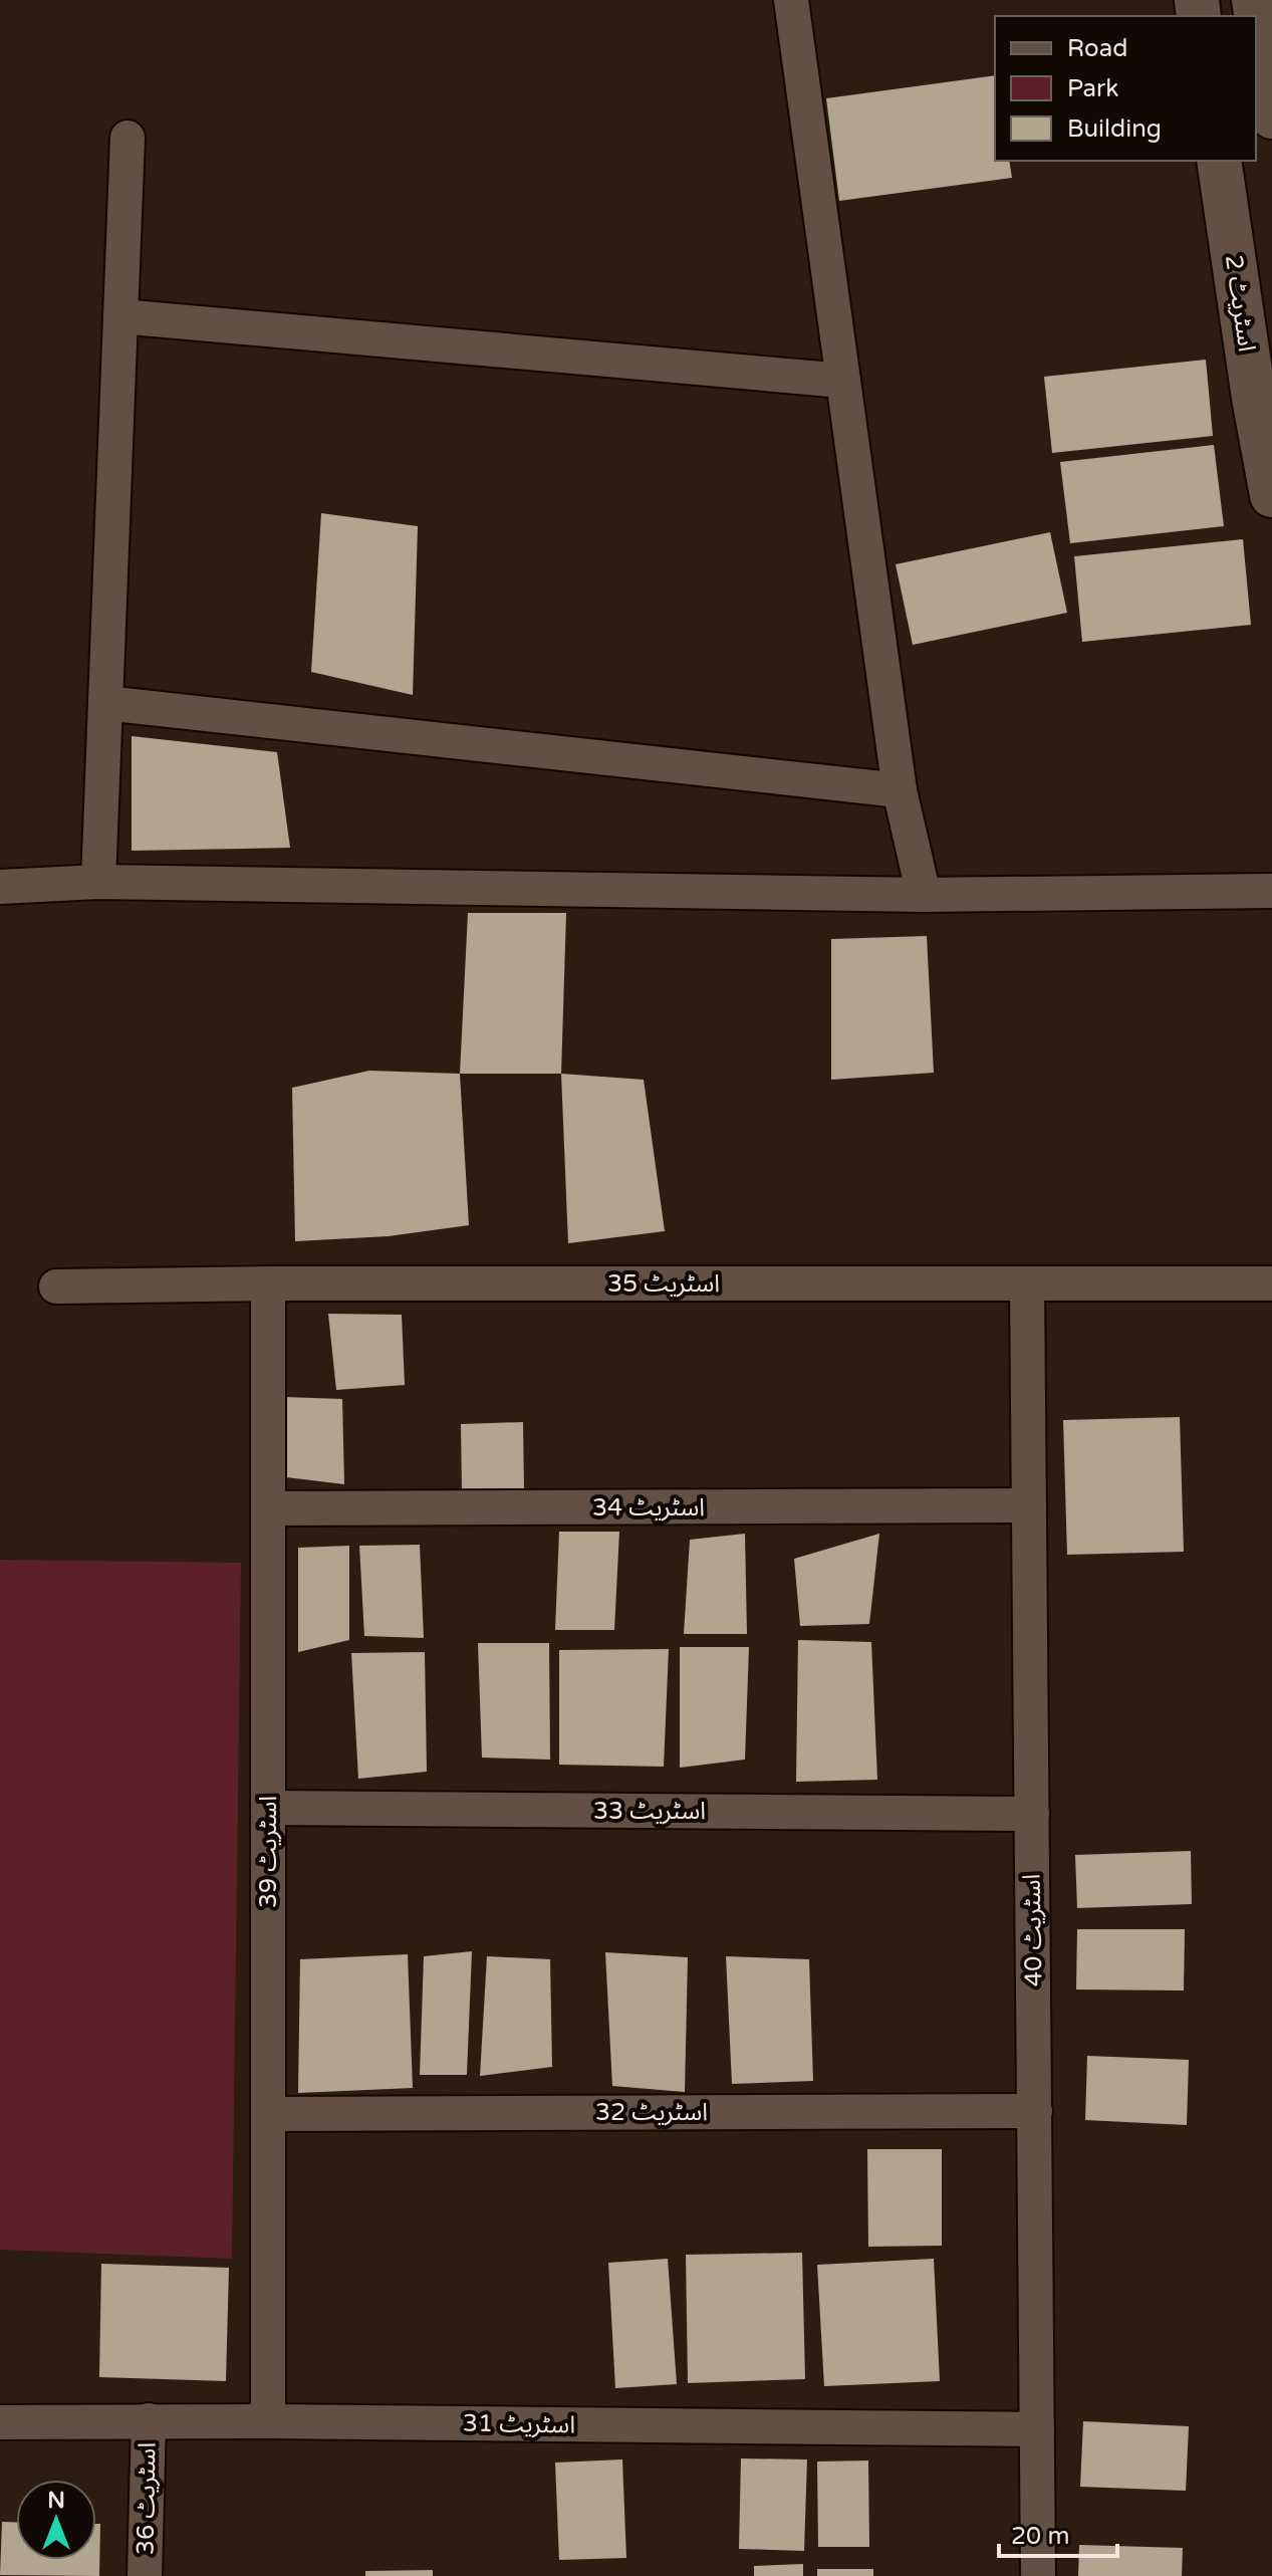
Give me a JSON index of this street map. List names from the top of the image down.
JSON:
{
  "streets": {
    "main road": ["اسٹریٹ 2"],
    "street": [
      "اسٹریٹ 35",
      "اسٹریٹ 34",
      "اسٹریٹ 33",
      "اسٹریٹ 39",
      "اسٹریٹ 40",
      "اسٹریٹ 32",
      "اسٹریٹ 31",
      "اسٹریٹ 36"
    ]
  },
  "crossings": [
    ["اسٹریٹ 35", "اسٹریٹ 39"],
    ["اسٹریٹ 35", "اسٹریٹ 40"],
    ["اسٹریٹ 34", "اسٹریٹ 39"],
    ["اسٹریٹ 34", "اسٹریٹ 40"],
    ["اسٹریٹ 33", "اسٹریٹ 39"],
    ["اسٹریٹ 33", "اسٹریٹ 40"],
    ["اسٹریٹ 39", "اسٹریٹ 32"],
    ["اسٹریٹ 39", "اسٹریٹ 31"],
    ["اسٹریٹ 40", "اسٹریٹ 32"],
    ["اسٹریٹ 40", "اسٹریٹ 31"],
    ["اسٹریٹ 31", "اسٹریٹ 36"]
  ],
  "legend": ["Road", "Park", "Building"],
  "scale_bar": "20 m",
  "north": "top"
}
